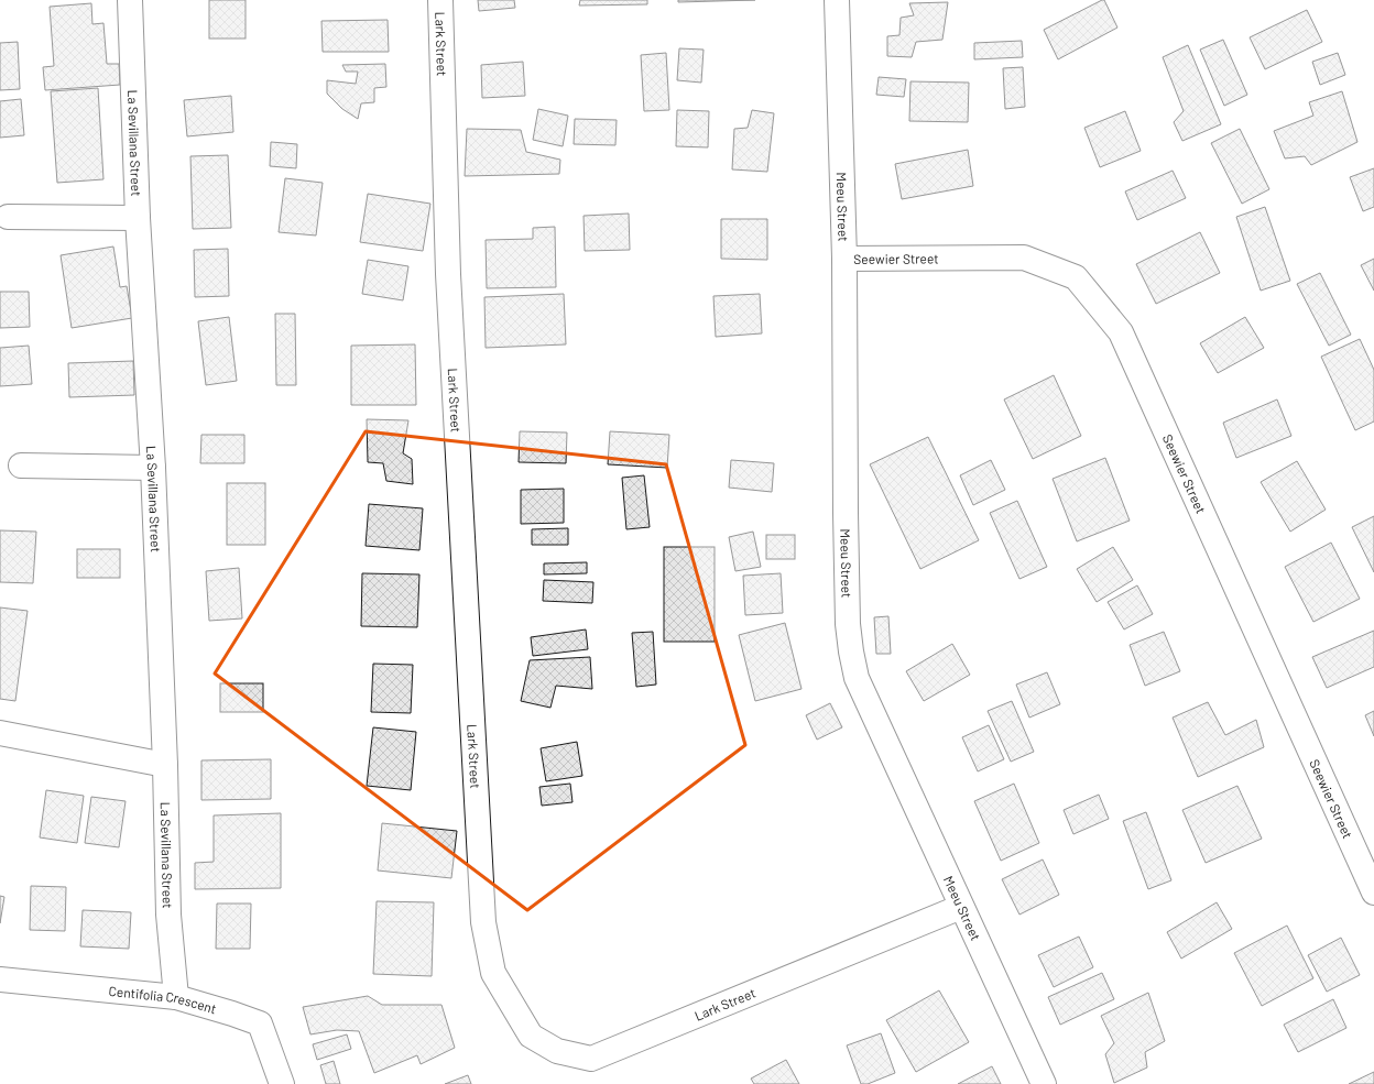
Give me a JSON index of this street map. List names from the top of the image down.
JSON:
{
  "streets": {
    "street": [
      "Lark Street",
      "La Sevillana Street",
      "Meeu Street",
      "Seewier Street",
      "Centifolia Crescent"
    ]
  },
  "crossings": [
    ["Lark Street", "Meeu Street"],
    ["La Sevillana Street", "Centifolia Crescent"],
    ["Meeu Street", "Seewier Street"]
  ]
}
